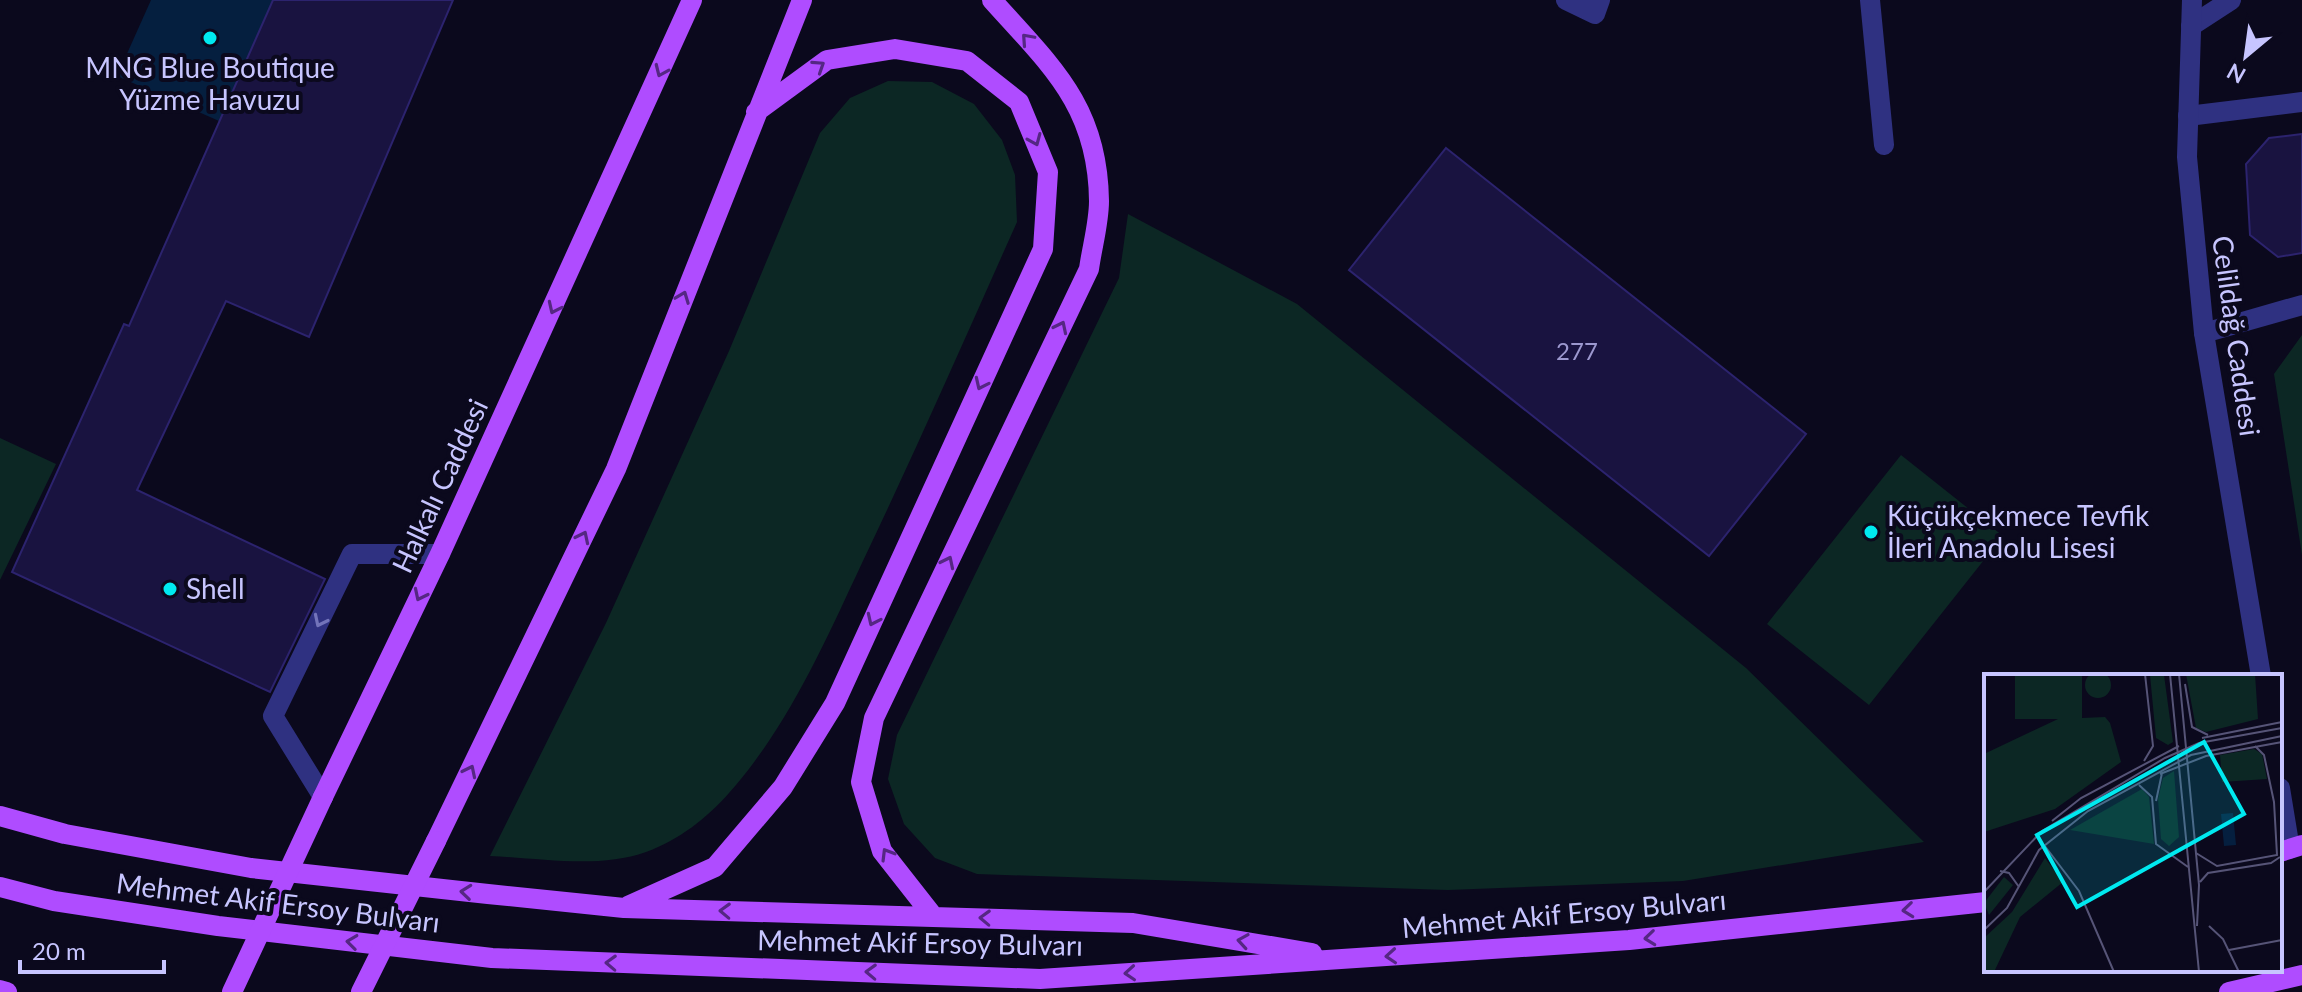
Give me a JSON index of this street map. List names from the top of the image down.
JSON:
{
  "streets": {
    "main road": ["Halkalı Caddesi", "Mehmet Akif Ersoy Bulvarı"],
    "street": ["Celildağ Caddesi"]
  },
  "places": ["MNG Blue Boutique Yüzme Havuzu", "Küçükçekmece Tevfik İleri Anadolu Lisesi", "Shell"],
  "house_numbers": ["277"],
  "scale_bar": "20 m",
  "north": "bottom left"
}
